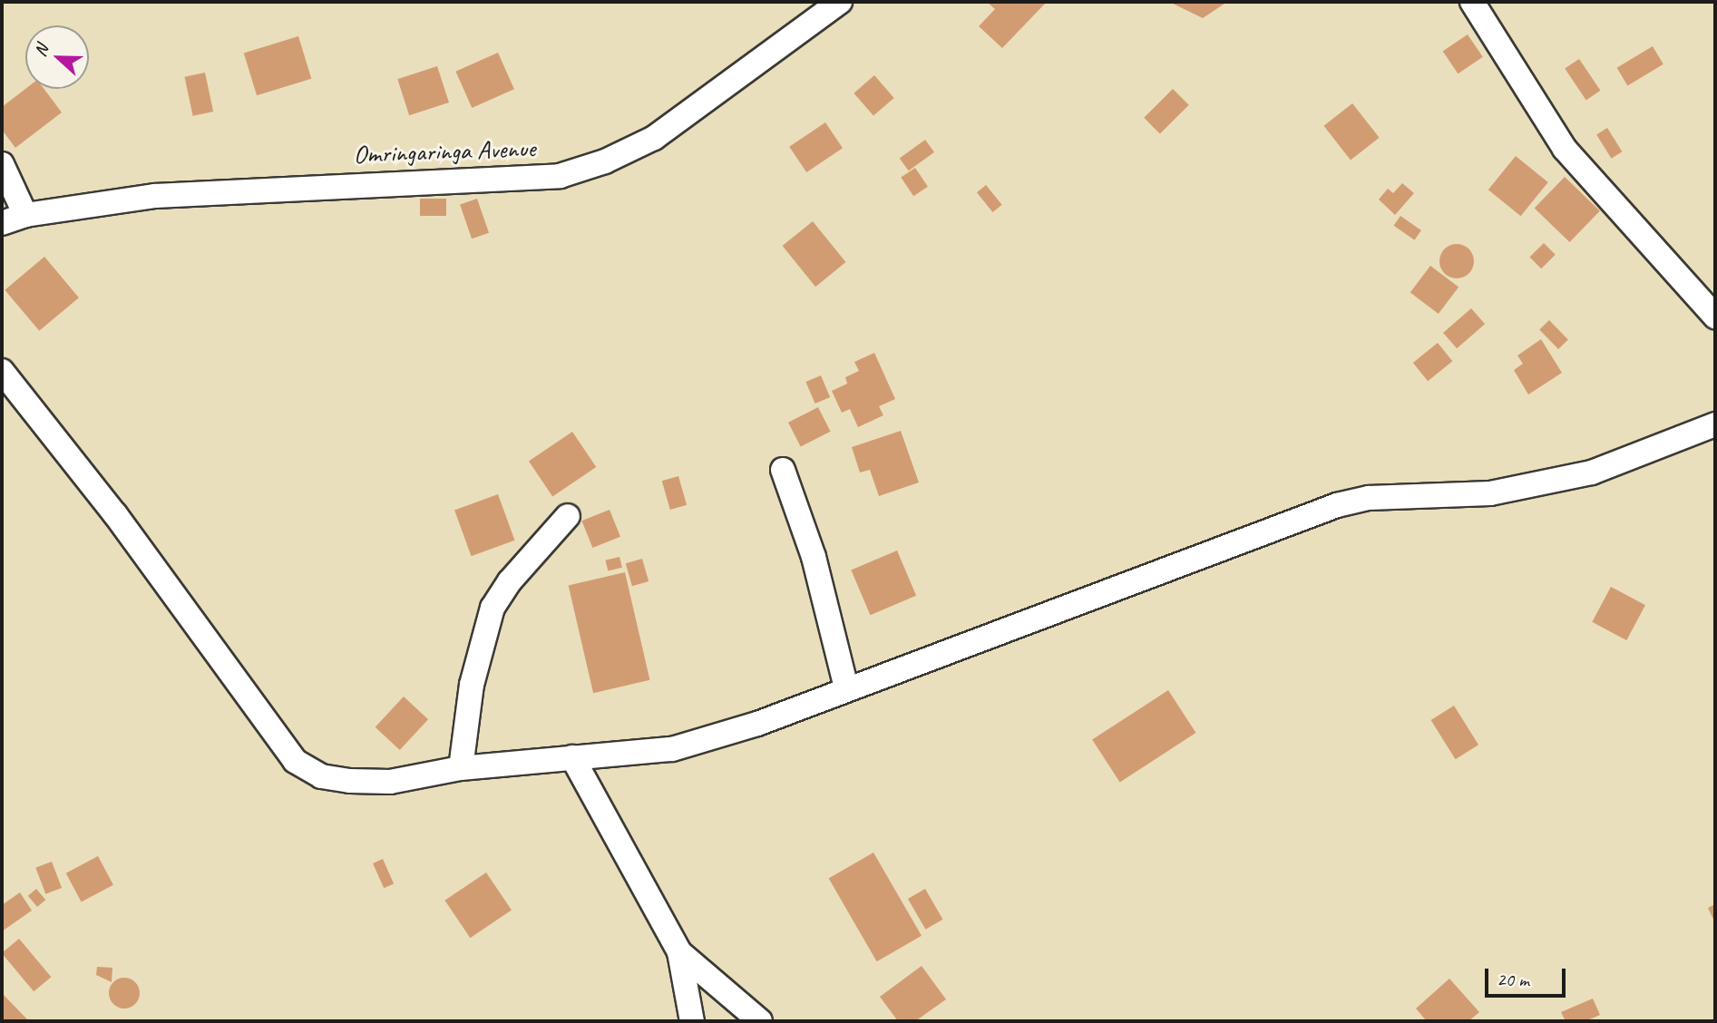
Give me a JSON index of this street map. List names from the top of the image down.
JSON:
{
  "streets": {
    "street": ["Omringaringa Avenue"]
  },
  "scale_bar": "20 m",
  "north": "left"
}
